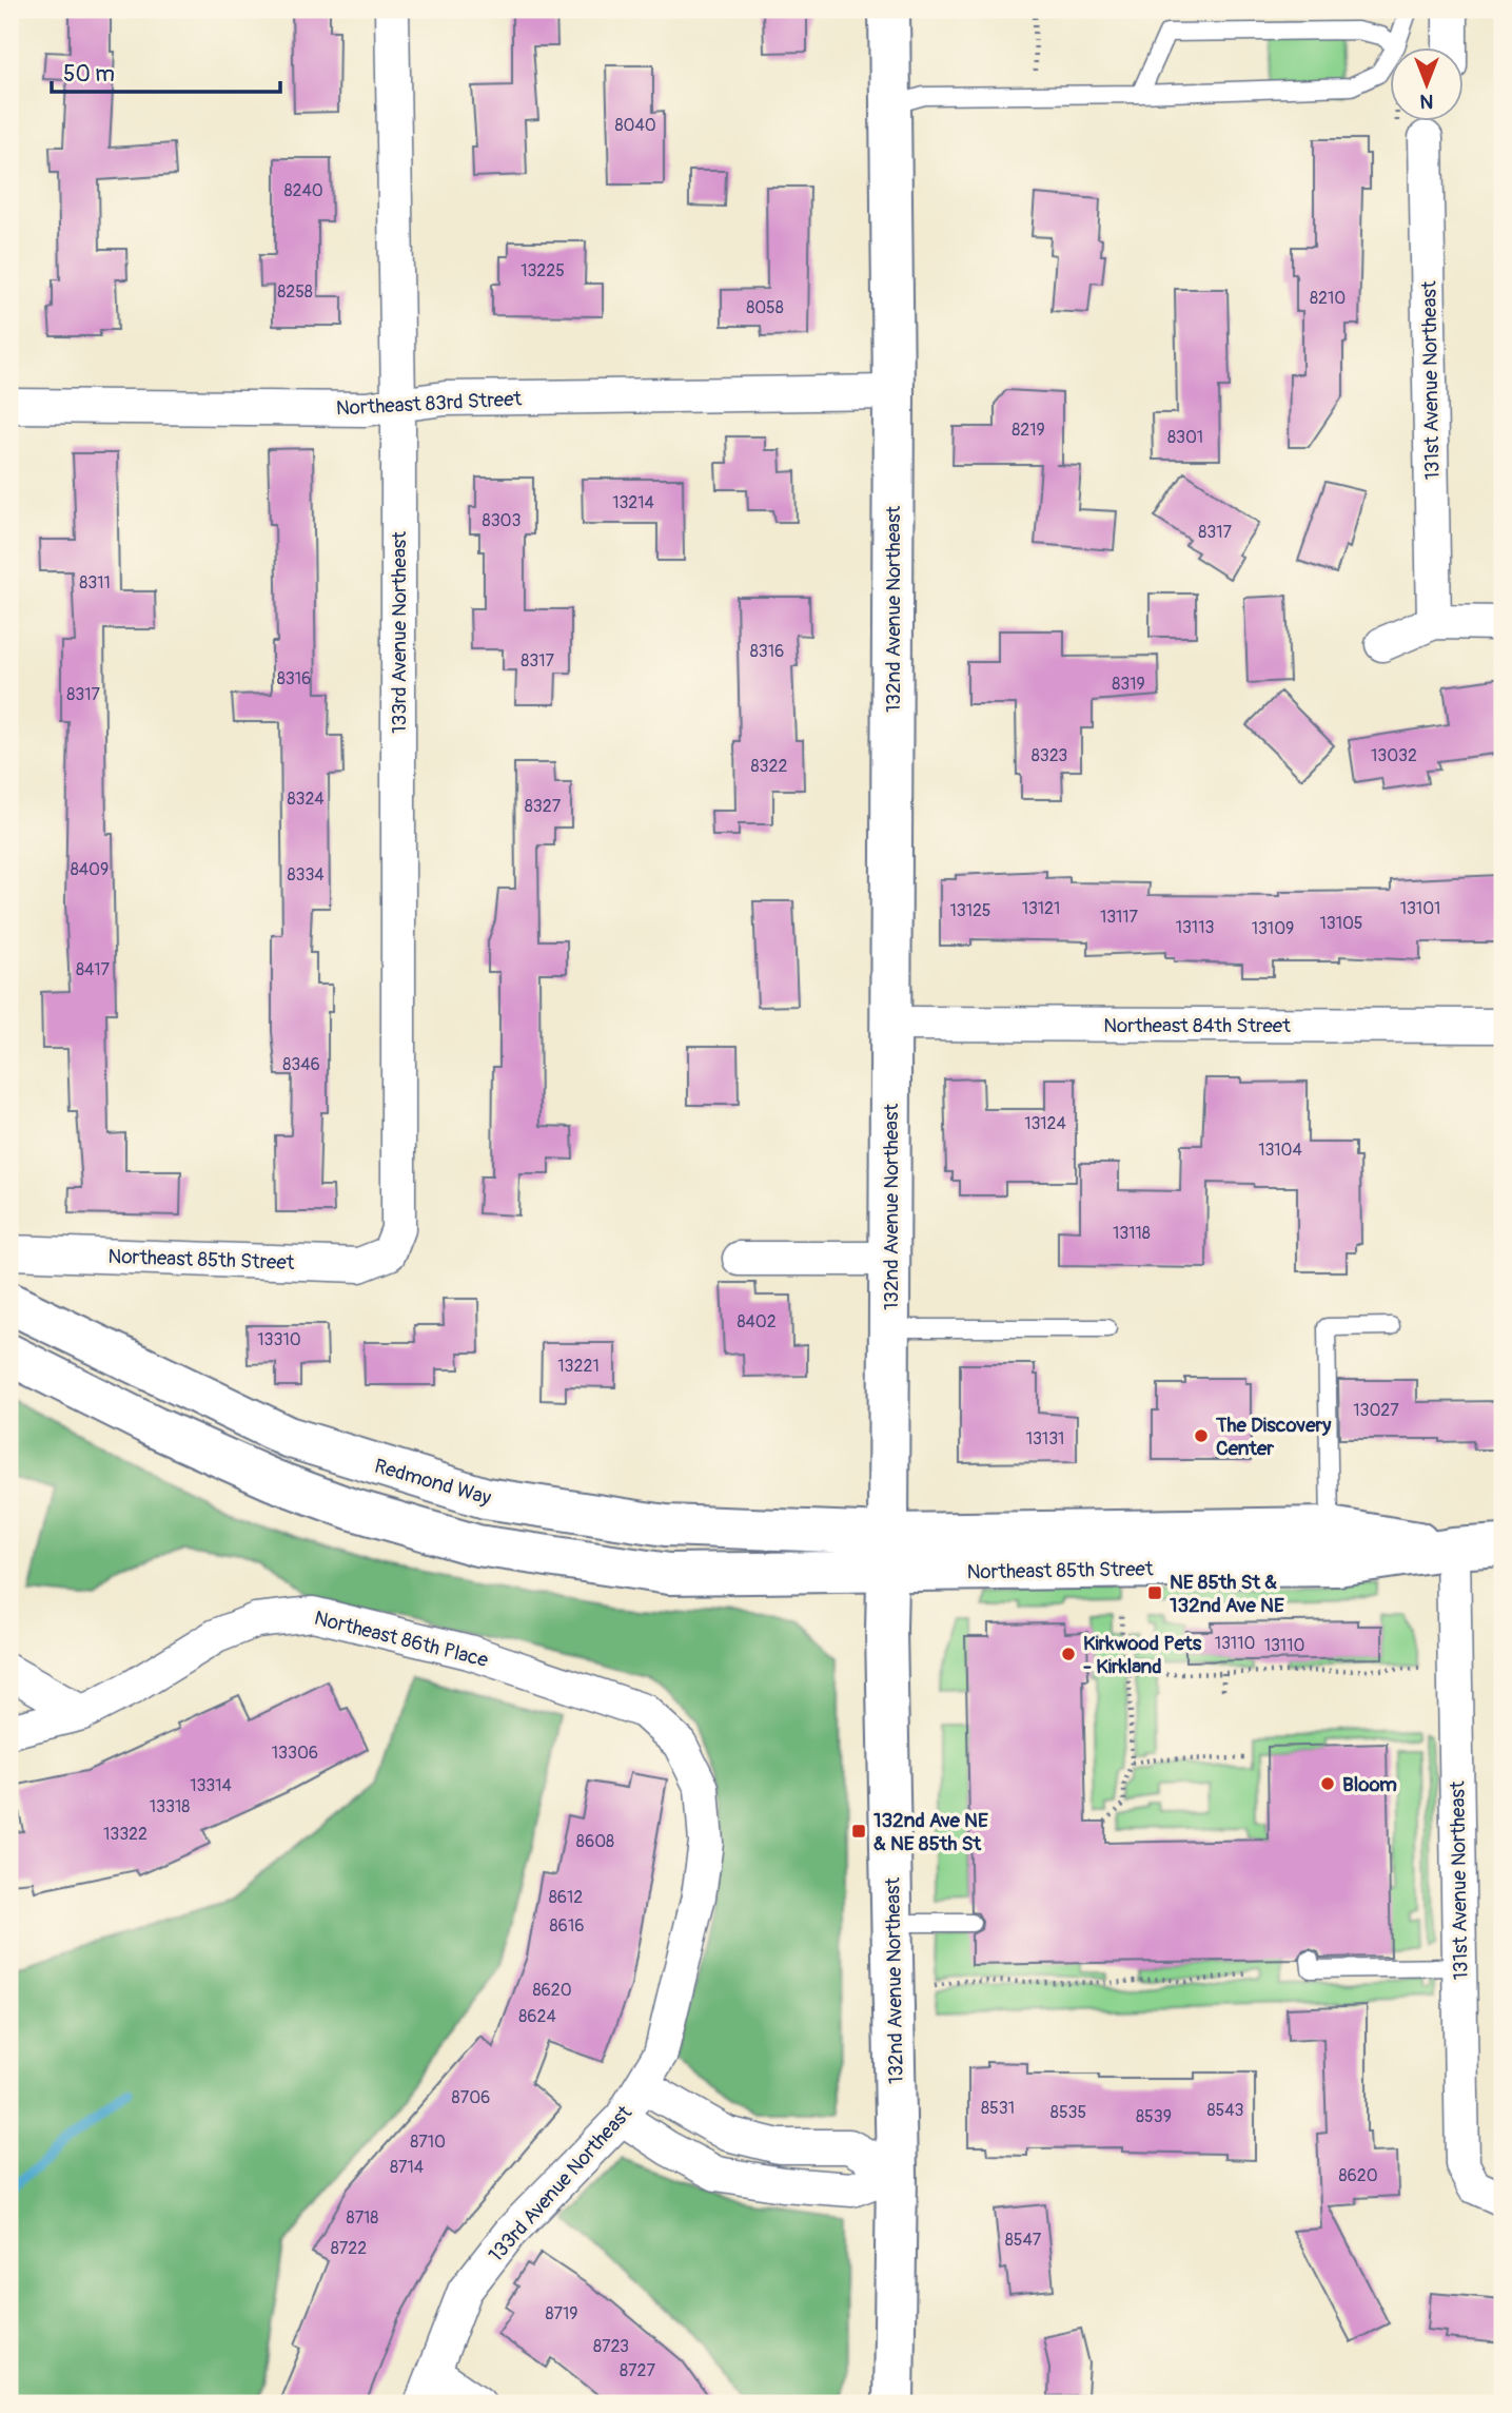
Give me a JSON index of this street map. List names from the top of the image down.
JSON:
{
  "streets": {
    "main road": ["132nd Avenue Northeast", "Northeast 85th Street", "Redmond Way"],
    "street": [
      "131st Avenue Northeast",
      "Northeast 83rd Street",
      "133rd Avenue Northeast",
      "Northeast 84th Street",
      "Northeast 86th Place"
    ]
  },
  "crossings": [
    ["131st Avenue Northeast", "Northeast 85th Street"],
    ["Northeast 83rd Street", "132nd Avenue Northeast"],
    ["Northeast 83rd Street", "133rd Avenue Northeast"],
    ["132nd Avenue Northeast", "Northeast 84th Street"],
    ["132nd Avenue Northeast", "Northeast 85th Street"],
    ["132nd Avenue Northeast", "Redmond Way"],
    ["133rd Avenue Northeast", "Northeast 85th Street"],
    ["133rd Avenue Northeast", "Northeast 86th Place"],
    ["Northeast 85th Street", "Redmond Way"]
  ],
  "places": {
    "other": ["The Discovery Center", "Kirkwood Pets - Kirkland", "Bloom"],
    "transit": ["NE 85th St & 132nd Ave NE", "132nd Ave NE & NE 85th St"]
  },
  "house_numbers": [
    "8040",
    "8240",
    "13225",
    "8258",
    "8210",
    "8058",
    "8219",
    "8301",
    "13214",
    "8303",
    "8317",
    "8311",
    "8316",
    "8317",
    "8316",
    "8319",
    "8317",
    "8323",
    "13032",
    "8322",
    "8324",
    "8327",
    "8409",
    "8334",
    "13121",
    "13101",
    "13125",
    "13117",
    "13105",
    "13113",
    "13109",
    "8417",
    "8346",
    "13124",
    "13104",
    "13118",
    "8402",
    "13310",
    "13221",
    "13027",
    "13131",
    "13110",
    "13110",
    "13306",
    "13314",
    "13318",
    "13322",
    "8608",
    "8612",
    "8616",
    "8620",
    "8624",
    "8706",
    "8531",
    "8543",
    "8535",
    "8539",
    "8710",
    "8714",
    "8620",
    "8718",
    "8547",
    "8722",
    "8719",
    "8723",
    "8727"
  ],
  "scale_bar": "50 m",
  "north": "bottom"
}
